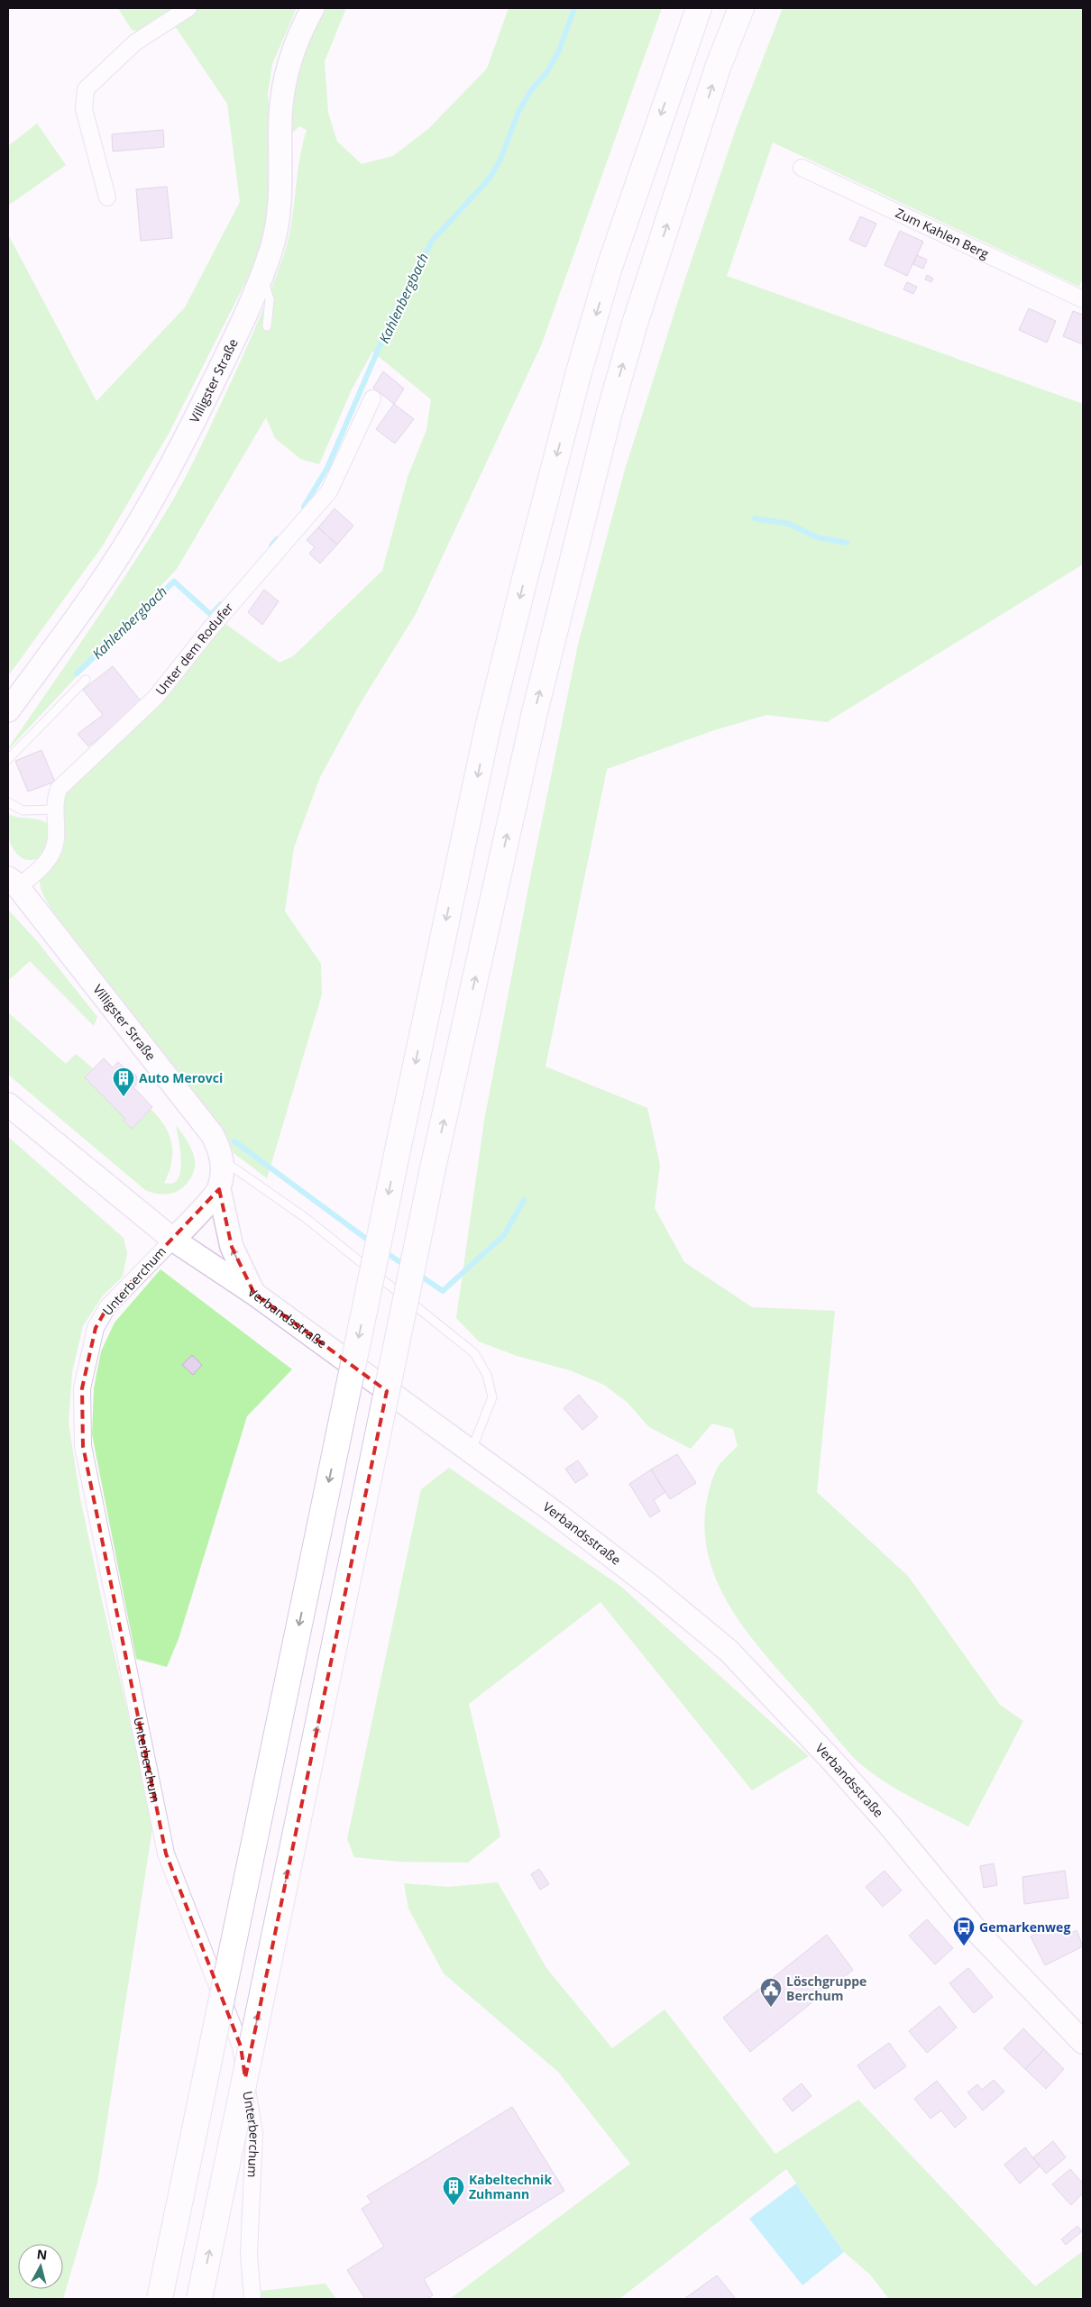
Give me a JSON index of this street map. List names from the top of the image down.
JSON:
{
  "streets": {
    "main road": ["Villigster Straße", "Verbandsstraße"],
    "street": ["Zum Kahlen Berg", "Unter dem Rodufer", "Unterberchum"]
  },
  "crossings": [
    ["Villigster Straße", "Unter dem Rodufer"],
    ["Villigster Straße", "Verbandsstraße"],
    ["Unterberchum", "Verbandsstraße"]
  ],
  "water": ["Kahlenbergbach"],
  "places": {
    "building": ["Auto Merovci", "Kabeltechnik Zuhmann"],
    "bus stop": ["Gemarkenweg"],
    "public building": ["Löschgruppe Berchum"]
  },
  "north": "top"
}
